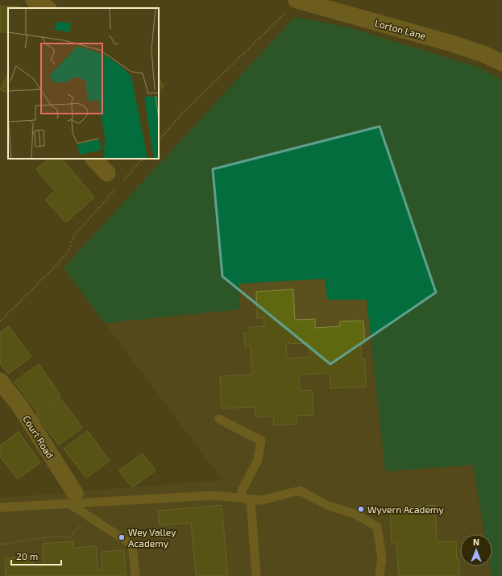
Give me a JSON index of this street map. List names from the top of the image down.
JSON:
{
  "streets": {
    "street": ["Lorton Lane", "Court Road"]
  },
  "places": ["Wyvern Academy", "Wey Valley Academy"],
  "scale_bar": "20 m",
  "north": "top"
}
